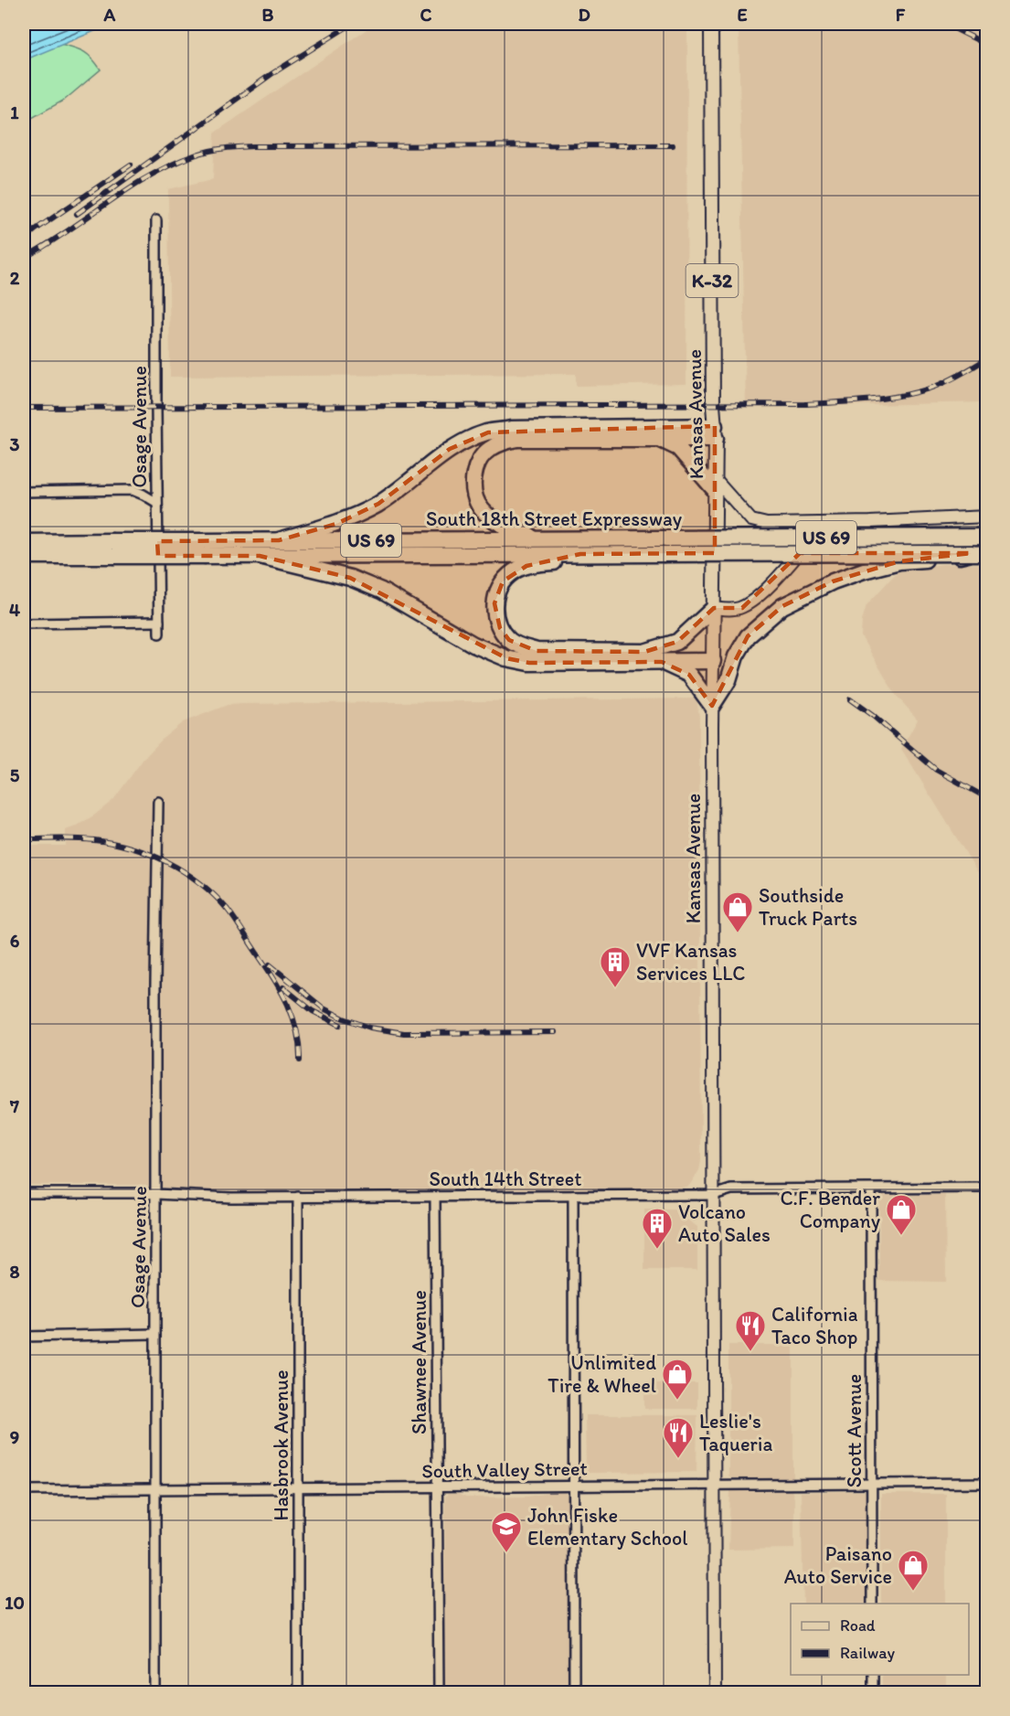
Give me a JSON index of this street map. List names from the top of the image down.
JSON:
{
  "streets": {
    "highway": ["South 18th Street Expressway", "US 69"],
    "main road": ["K-32", "Kansas Avenue"],
    "street": [
      "Osage Avenue",
      "South 14th Street",
      "Shawnee Avenue",
      "Scott Avenue",
      "Hasbrook Avenue",
      "South Valley Street"
    ]
  },
  "crossings": [
    ["Kansas Avenue", "South 14th Street"],
    ["Kansas Avenue", "South Valley Street"],
    ["Osage Avenue", "South 14th Street"],
    ["Osage Avenue", "South Valley Street"],
    ["South 14th Street", "Shawnee Avenue"],
    ["South 14th Street", "Scott Avenue"],
    ["South 14th Street", "Hasbrook Avenue"],
    ["Shawnee Avenue", "South Valley Street"],
    ["Scott Avenue", "South Valley Street"],
    ["Hasbrook Avenue", "South Valley Street"]
  ],
  "places": {
    "shop": [
      "Southside Truck Parts",
      "C.F. Bender Company",
      "Unlimited Tire & Wheel",
      "Paisano Auto Service"
    ],
    "building": ["VVF Kansas Services LLC", "Volcano Auto Sales"],
    "restaurant": ["California Taco Shop", "Leslie's Taqueria"],
    "school or university": ["John Fiske Elementary School"]
  },
  "legend": ["Road", "Railway"],
  "grid": {
    "columns": [
      "A",
      "B",
      "C",
      "D",
      "E",
      "F"
    ],
    "rows": [
      "1",
      "2",
      "3",
      "4",
      "5",
      "6",
      "7",
      "8",
      "9",
      "10"
    ]
  }
}
